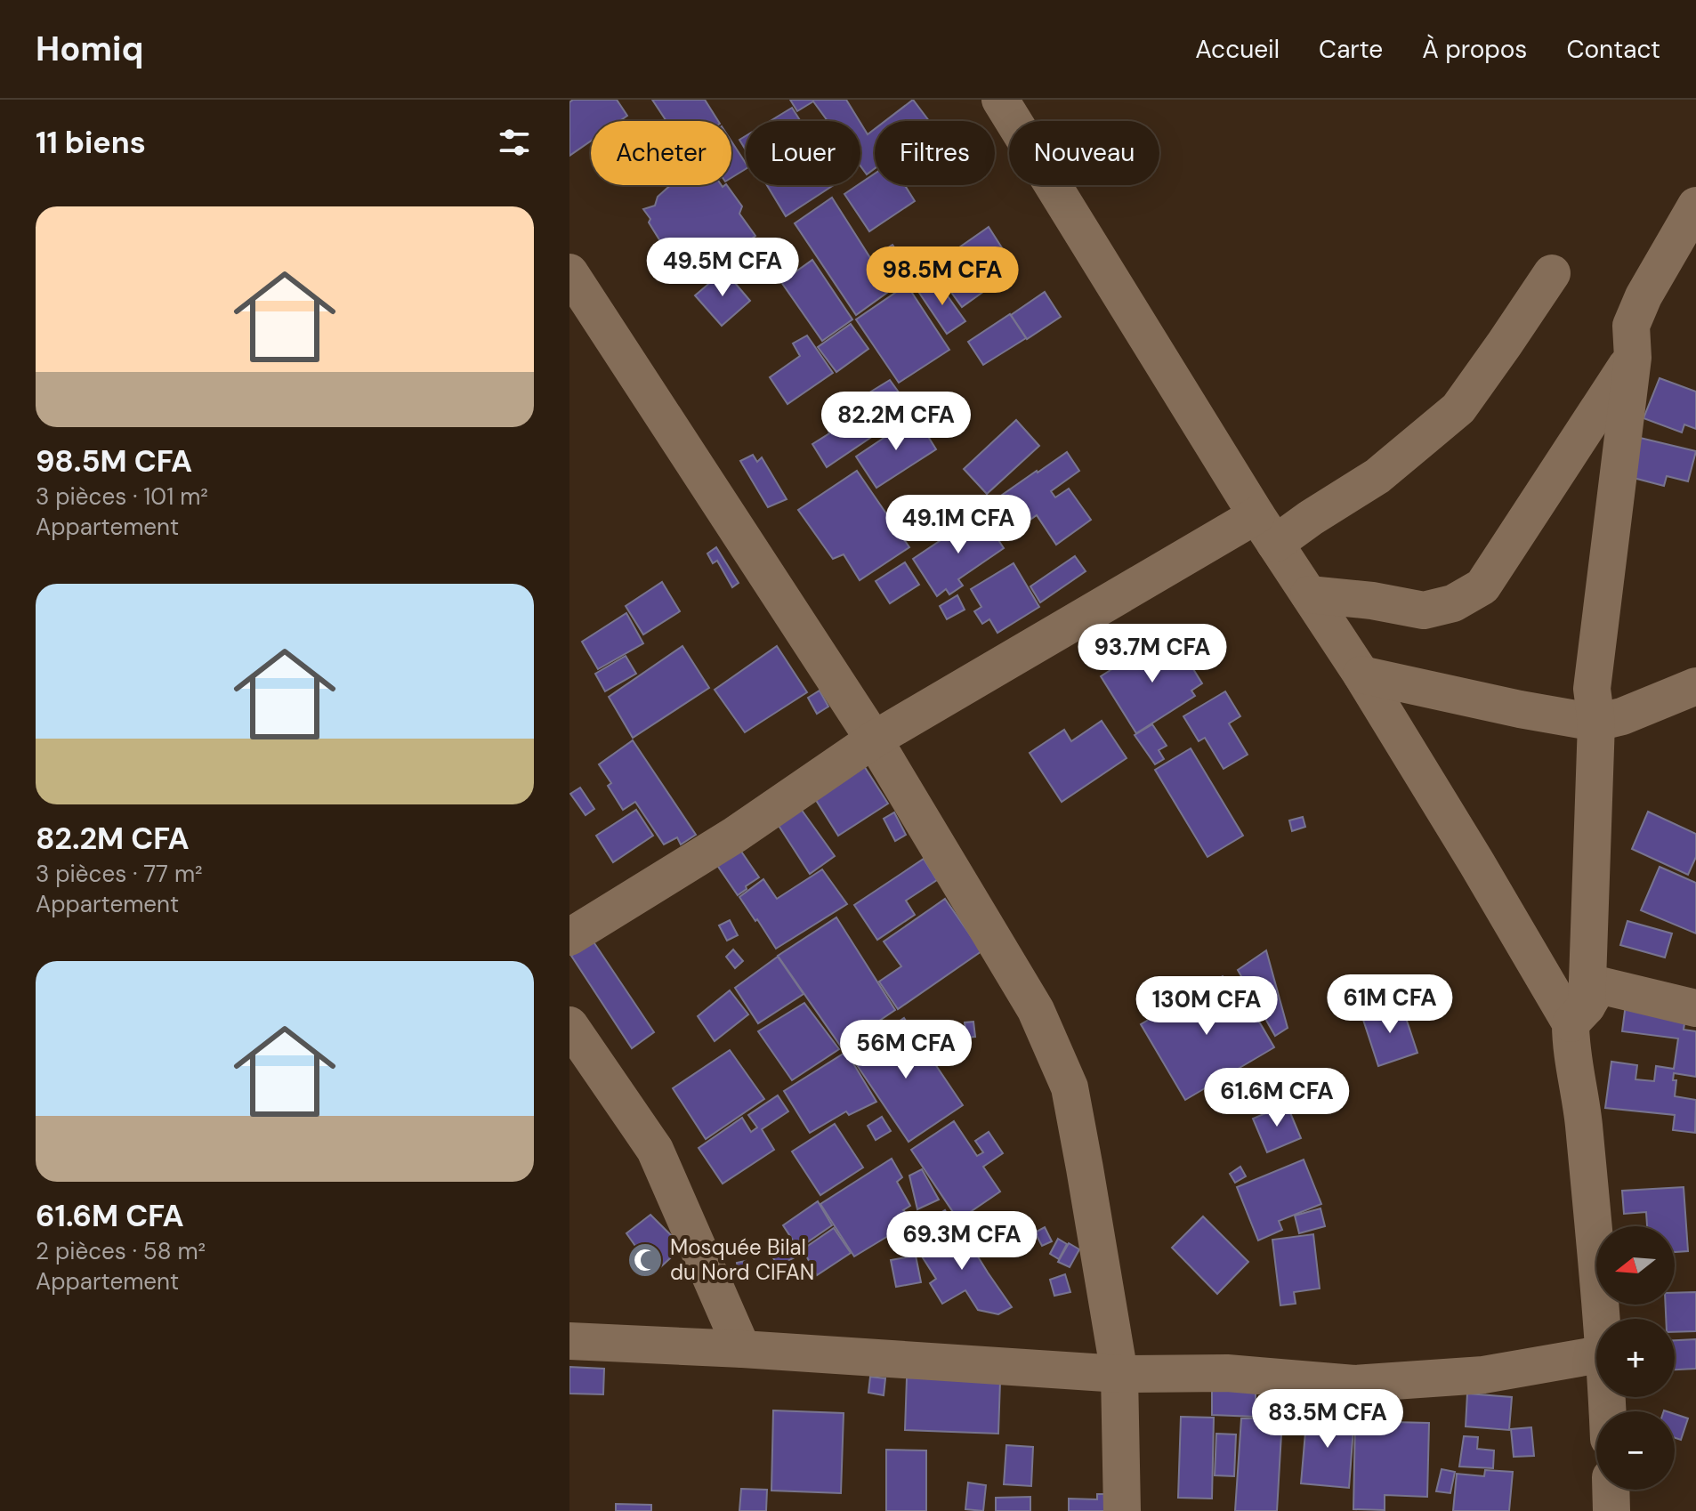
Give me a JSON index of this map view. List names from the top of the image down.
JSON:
{
  "places": {
    "mosque": ["Mosquée Bilal du Nord CIFAN"]
  },
  "north": "left",
  "page": {
    "header": "Homiq",
    "nav": [
      "Accueil",
      "Carte",
      "À propos",
      "Contact"
    ],
    "heading": "11 biens",
    "chip": [
      "Acheter",
      "Louer",
      "Filtres",
      "Nouveau"
    ],
    "list": [
      {
        "name": "98.5M CFA",
        "note": "3 pièces · 101 m² · Appartement"
      },
      {
        "name": "82.2M CFA",
        "note": "3 pièces · 77 m² · Appartement"
      },
      {
        "name": "61.6M CFA",
        "note": "2 pièces · 58 m² · Appartement"
      }
    ],
    "price": [
      "49.5M CFA",
      "98.5M CFA",
      "82.2M CFA",
      "49.1M CFA",
      "93.7M CFA",
      "61M CFA",
      "130M CFA",
      "56M CFA",
      "61.6M CFA",
      "69.3M CFA",
      "83.5M CFA"
    ],
    "map_buttons": ["+", "−"]
  }
}
